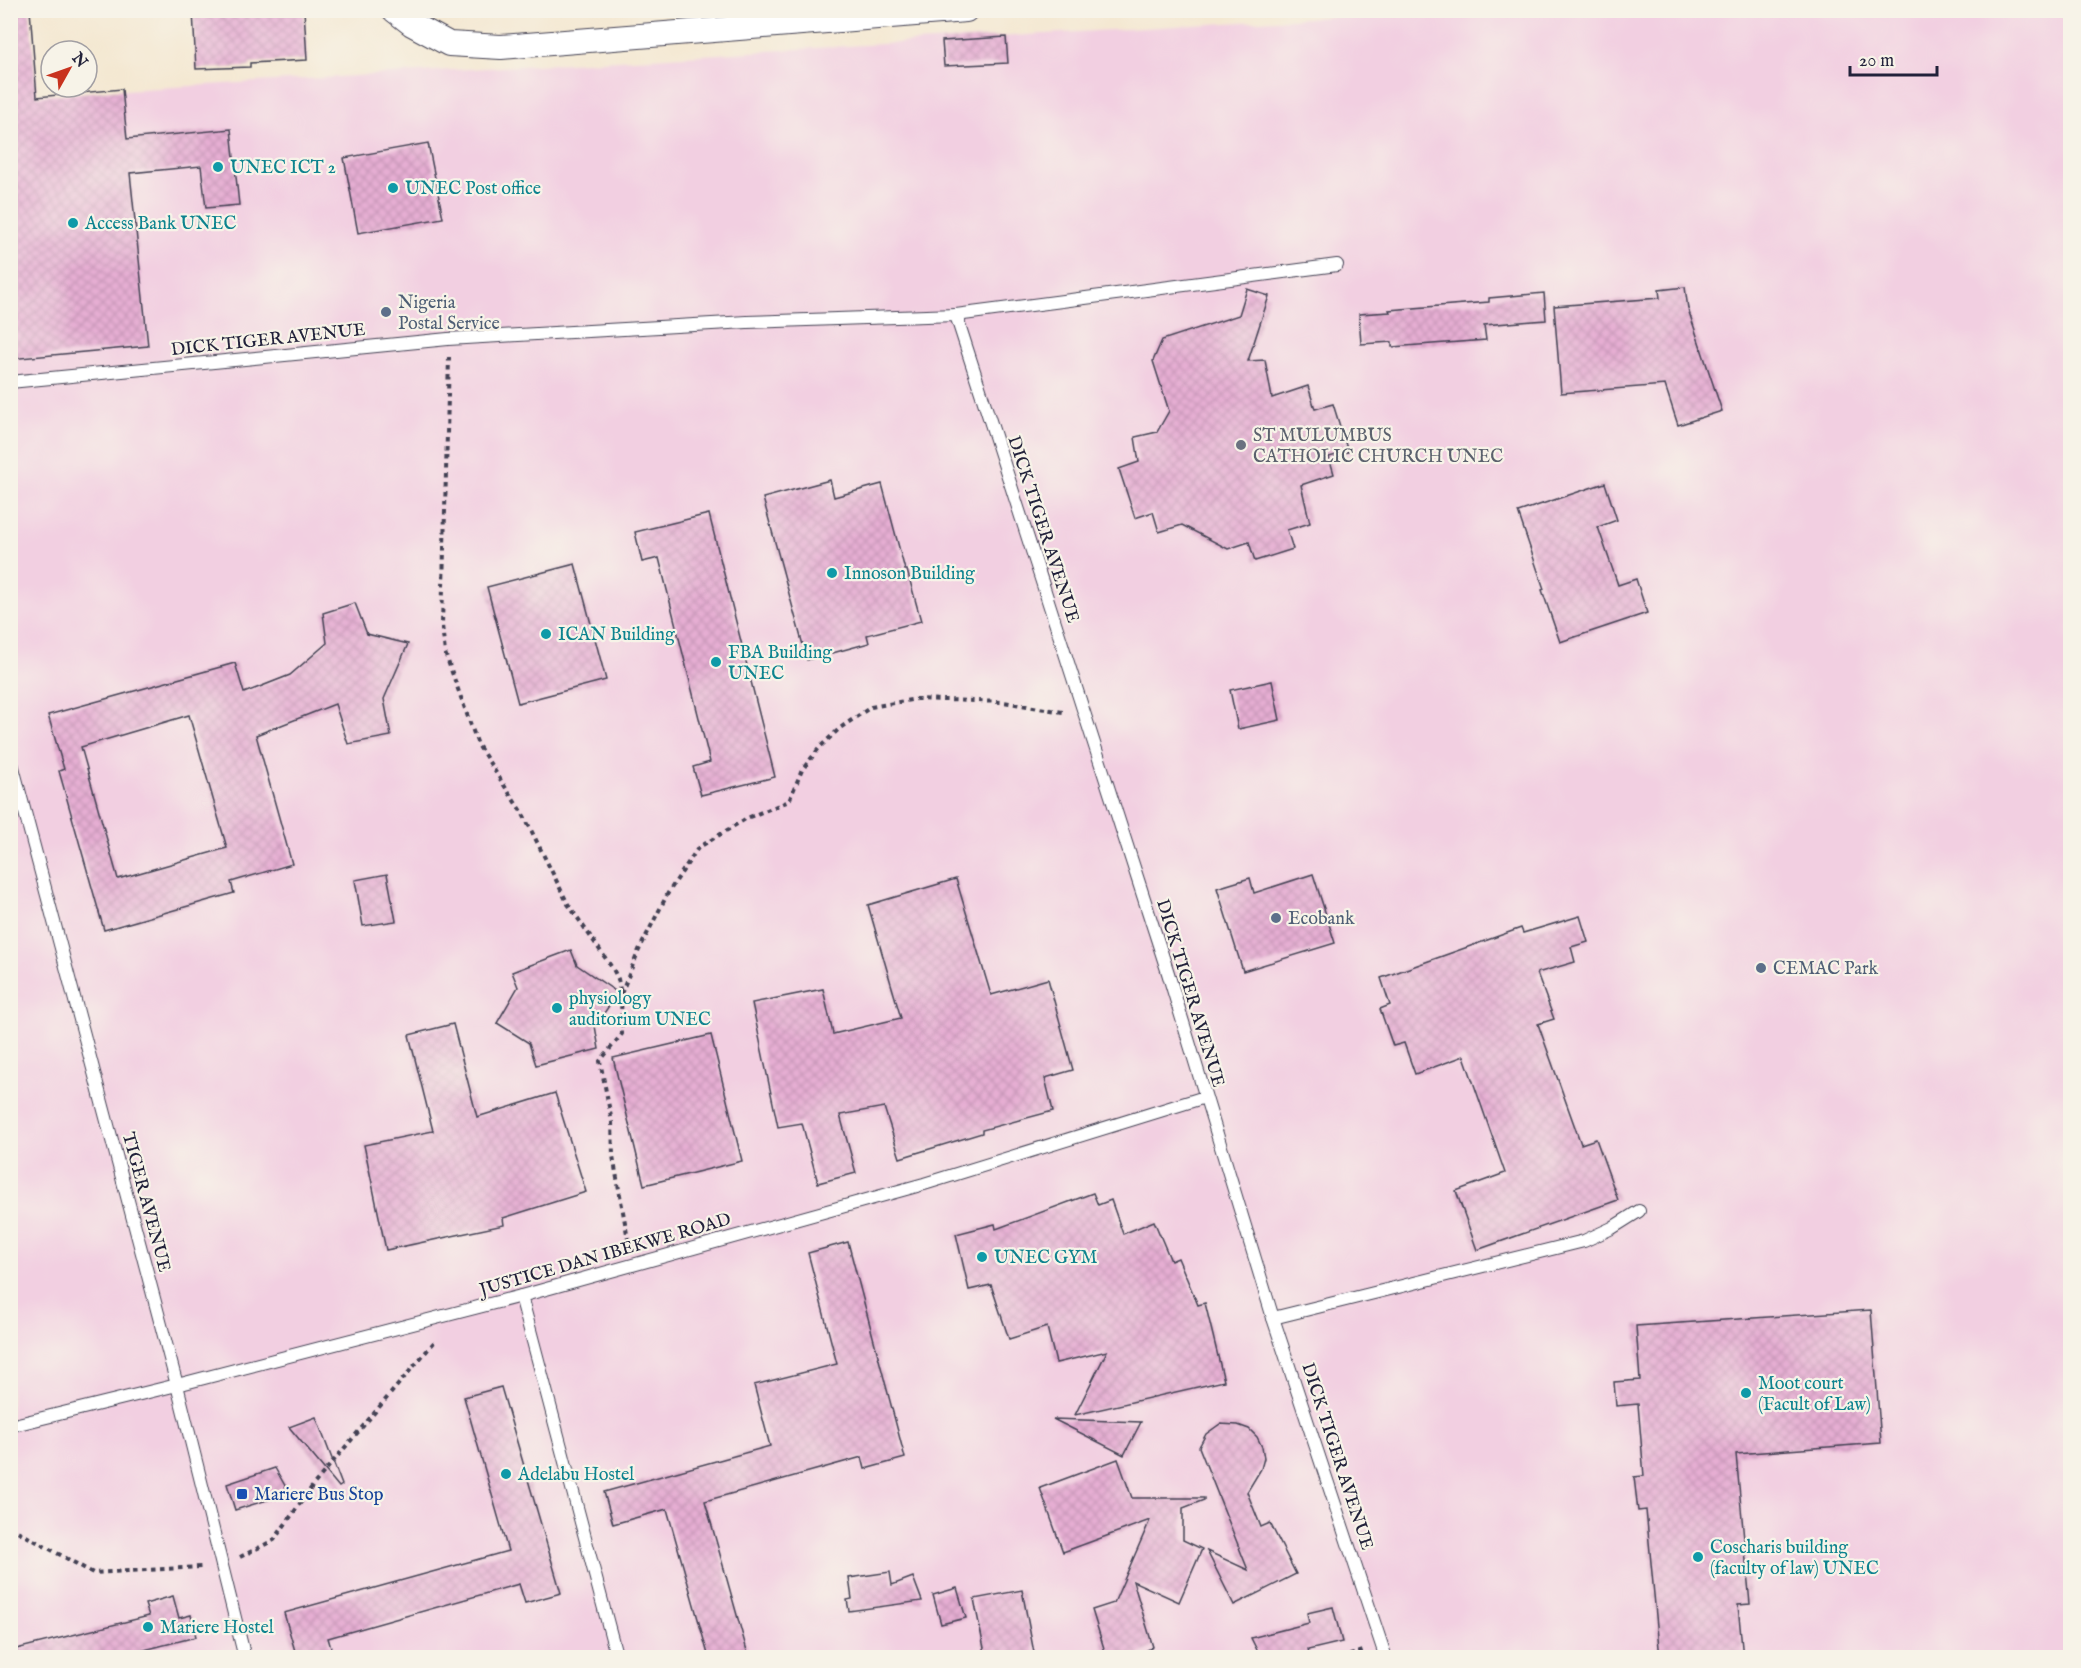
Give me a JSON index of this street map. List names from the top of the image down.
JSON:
{
  "streets": {
    "lane": ["DICK TIGER AVENUE", "TIGER AVENUE", "JUSTICE DAN IBEKWE ROAD"]
  },
  "crossings": [
    ["DICK TIGER AVENUE", "JUSTICE DAN IBEKWE ROAD"],
    ["TIGER AVENUE", "JUSTICE DAN IBEKWE ROAD"]
  ],
  "places": {
    "other": [
      "UNEC ICT 2",
      "UNEC Post office",
      "Access Bank UNEC",
      "Nigeria Postal Service",
      "ST MULUMBUS CATHOLIC CHURCH UNEC",
      "Innoson Building",
      "ICAN Building",
      "FBA Building UNEC",
      "Ecobank",
      "CEMAC Park",
      "physiology auditorium UNEC",
      "UNEC GYM",
      "Moot court (Facult of Law)",
      "Adelabu Hostel",
      "Coscharis building (faculty of law) UNEC",
      "Mariere Hostel"
    ],
    "transit": ["Mariere Bus Stop"]
  },
  "scale_bar": "20 m",
  "north": "top right"
}
